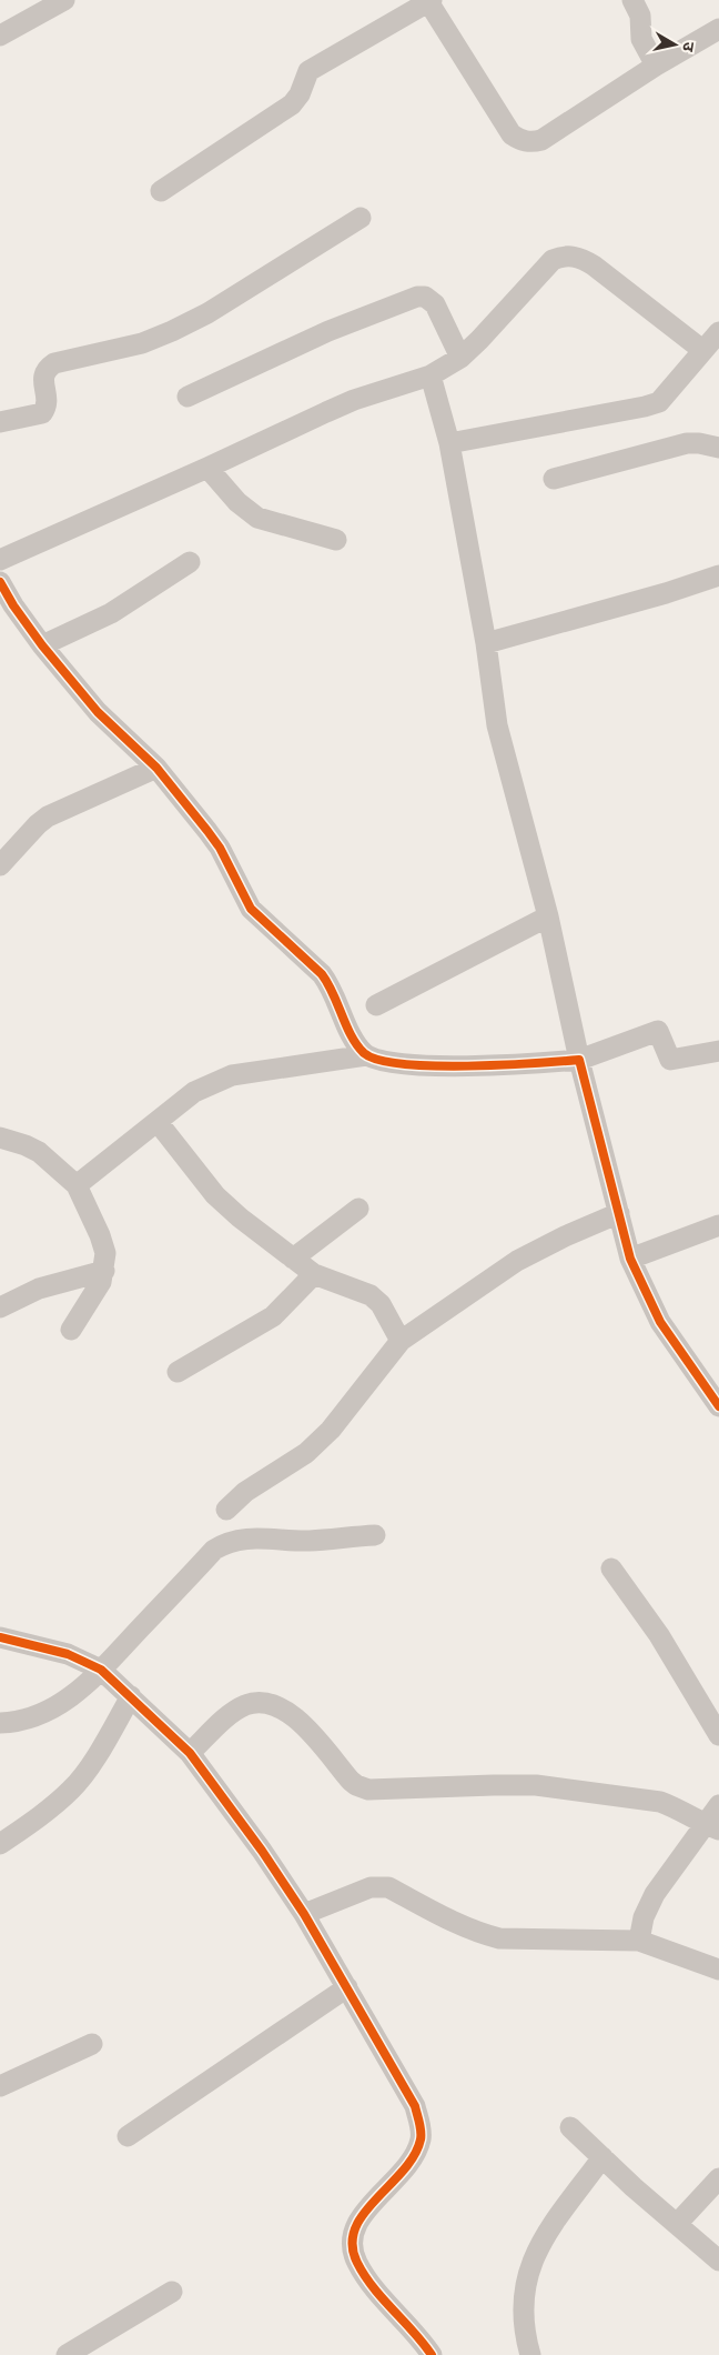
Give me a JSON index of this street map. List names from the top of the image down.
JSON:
{
  "north": "right"
}
